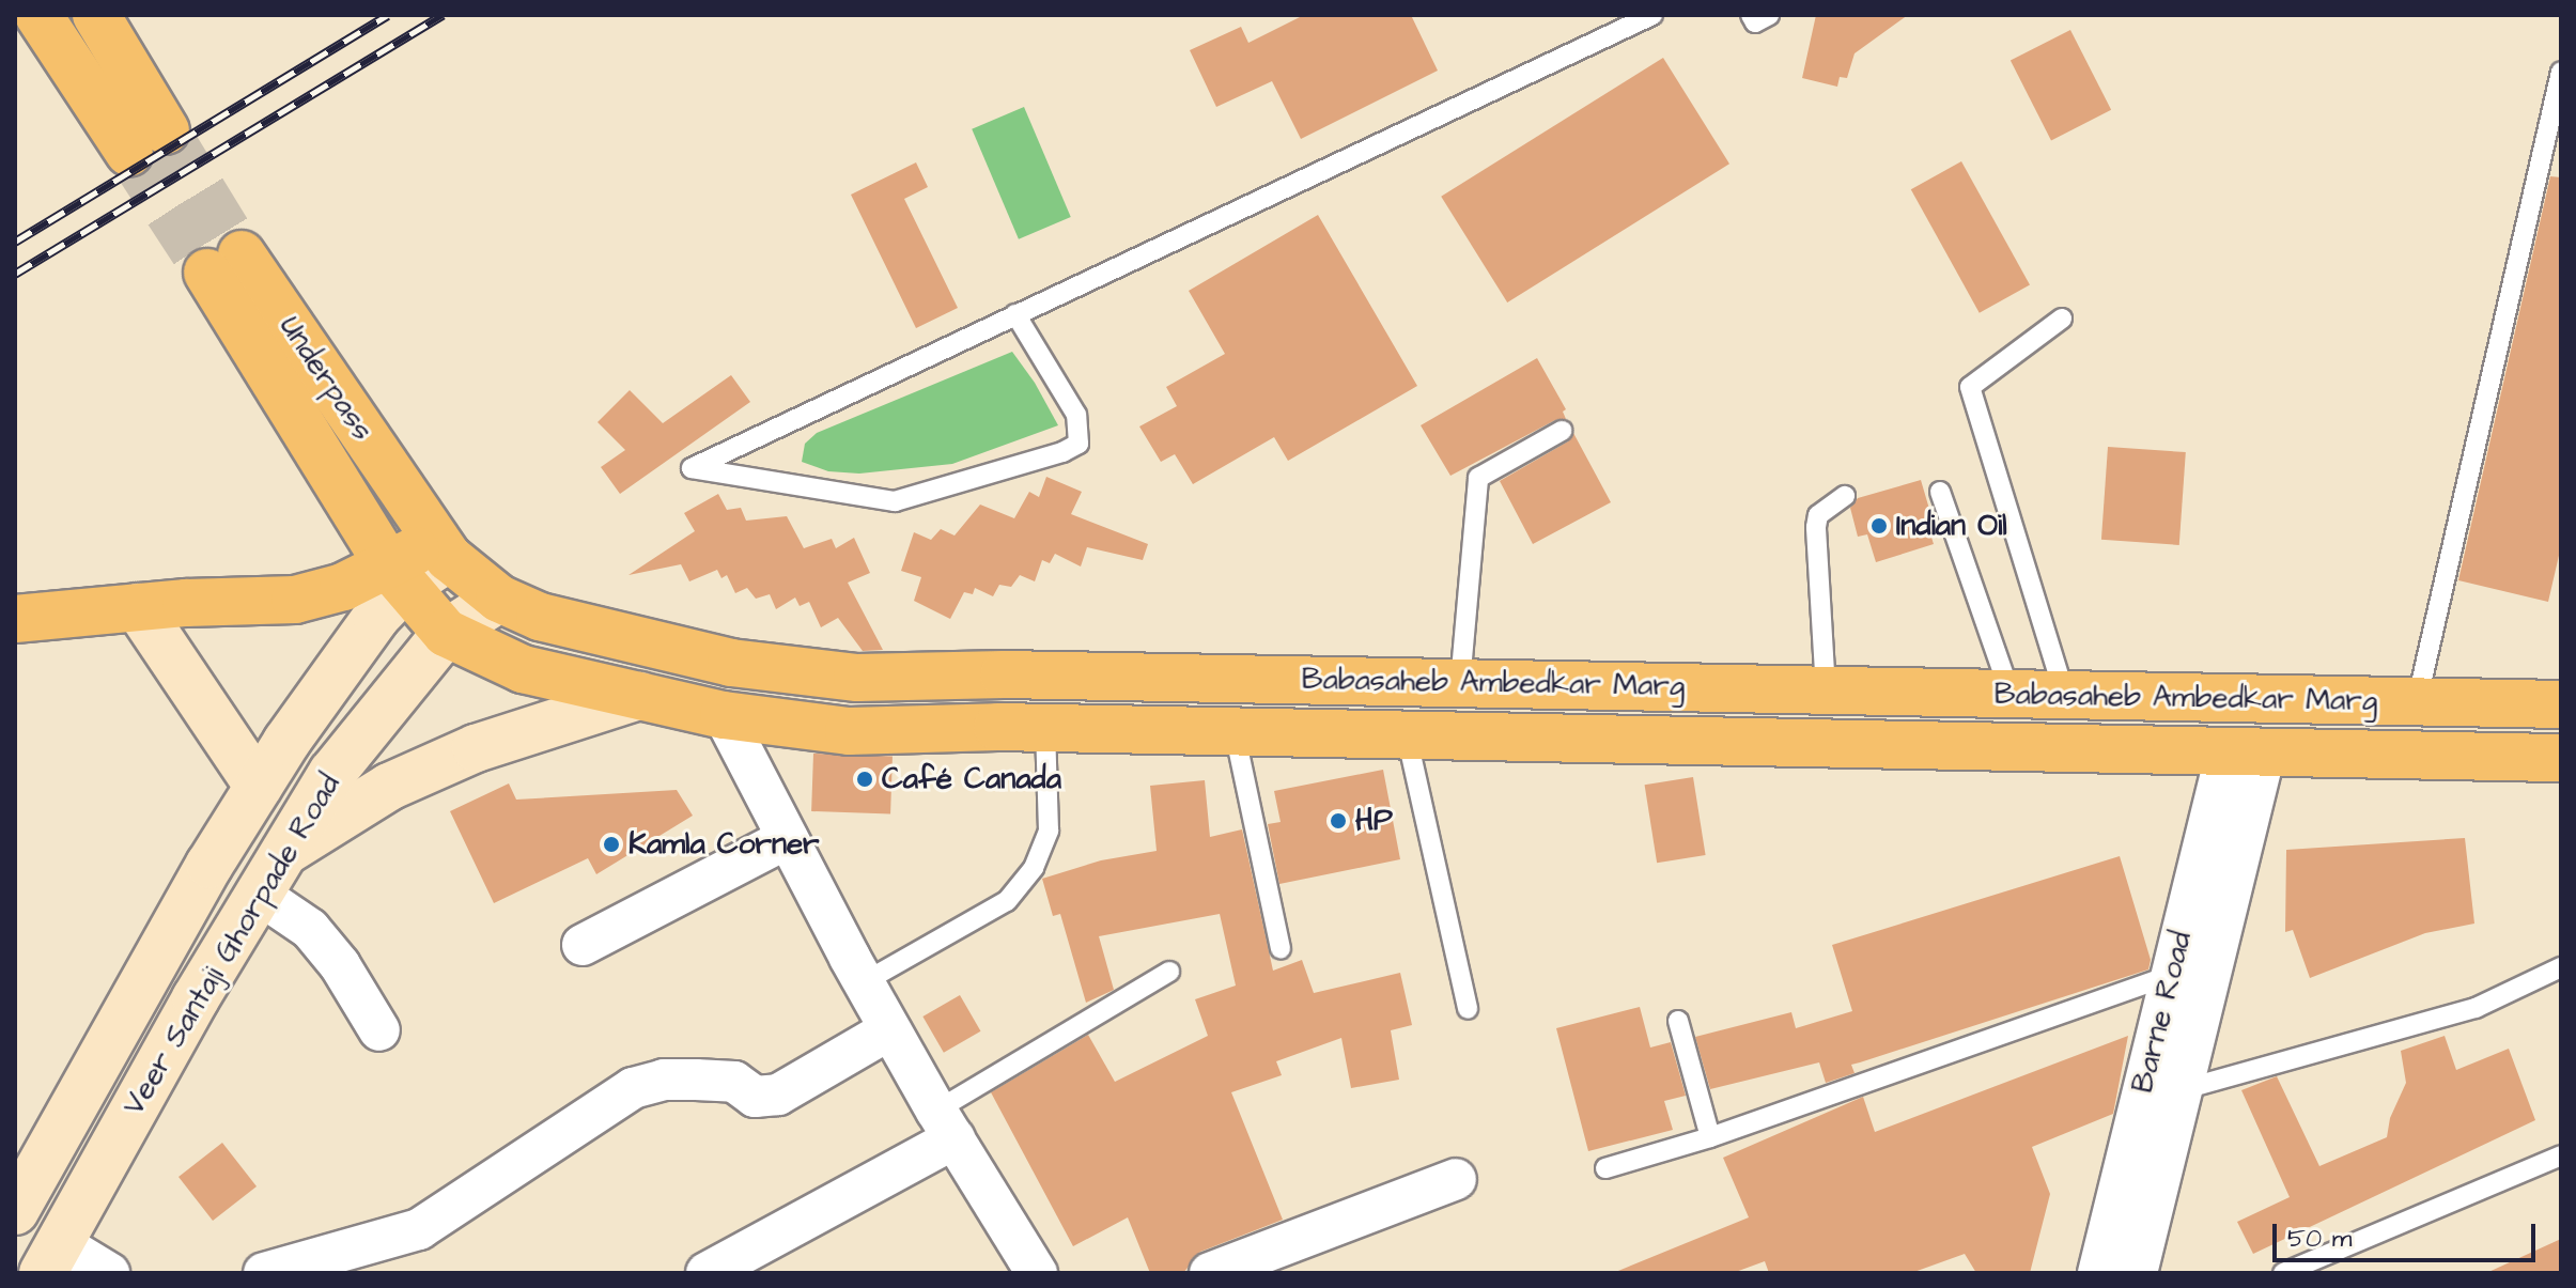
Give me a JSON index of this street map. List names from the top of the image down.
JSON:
{
  "streets": {
    "main road": ["Underpass", "Babasaheb Ambedkar Marg", "Veer Santaji Ghorpade Road"],
    "street": ["Barne Road"]
  },
  "crossings": [
    ["Underpass", "Babasaheb Ambedkar Marg"],
    ["Underpass", "Veer Santaji Ghorpade Road"],
    ["Babasaheb Ambedkar Marg", "Veer Santaji Ghorpade Road"],
    ["Babasaheb Ambedkar Marg", "Barne Road"]
  ],
  "places": [
    "Indian Oil",
    "Café Canada",
    "HP",
    "Kamla Corner"
  ],
  "scale_bar": "50 m"
}
